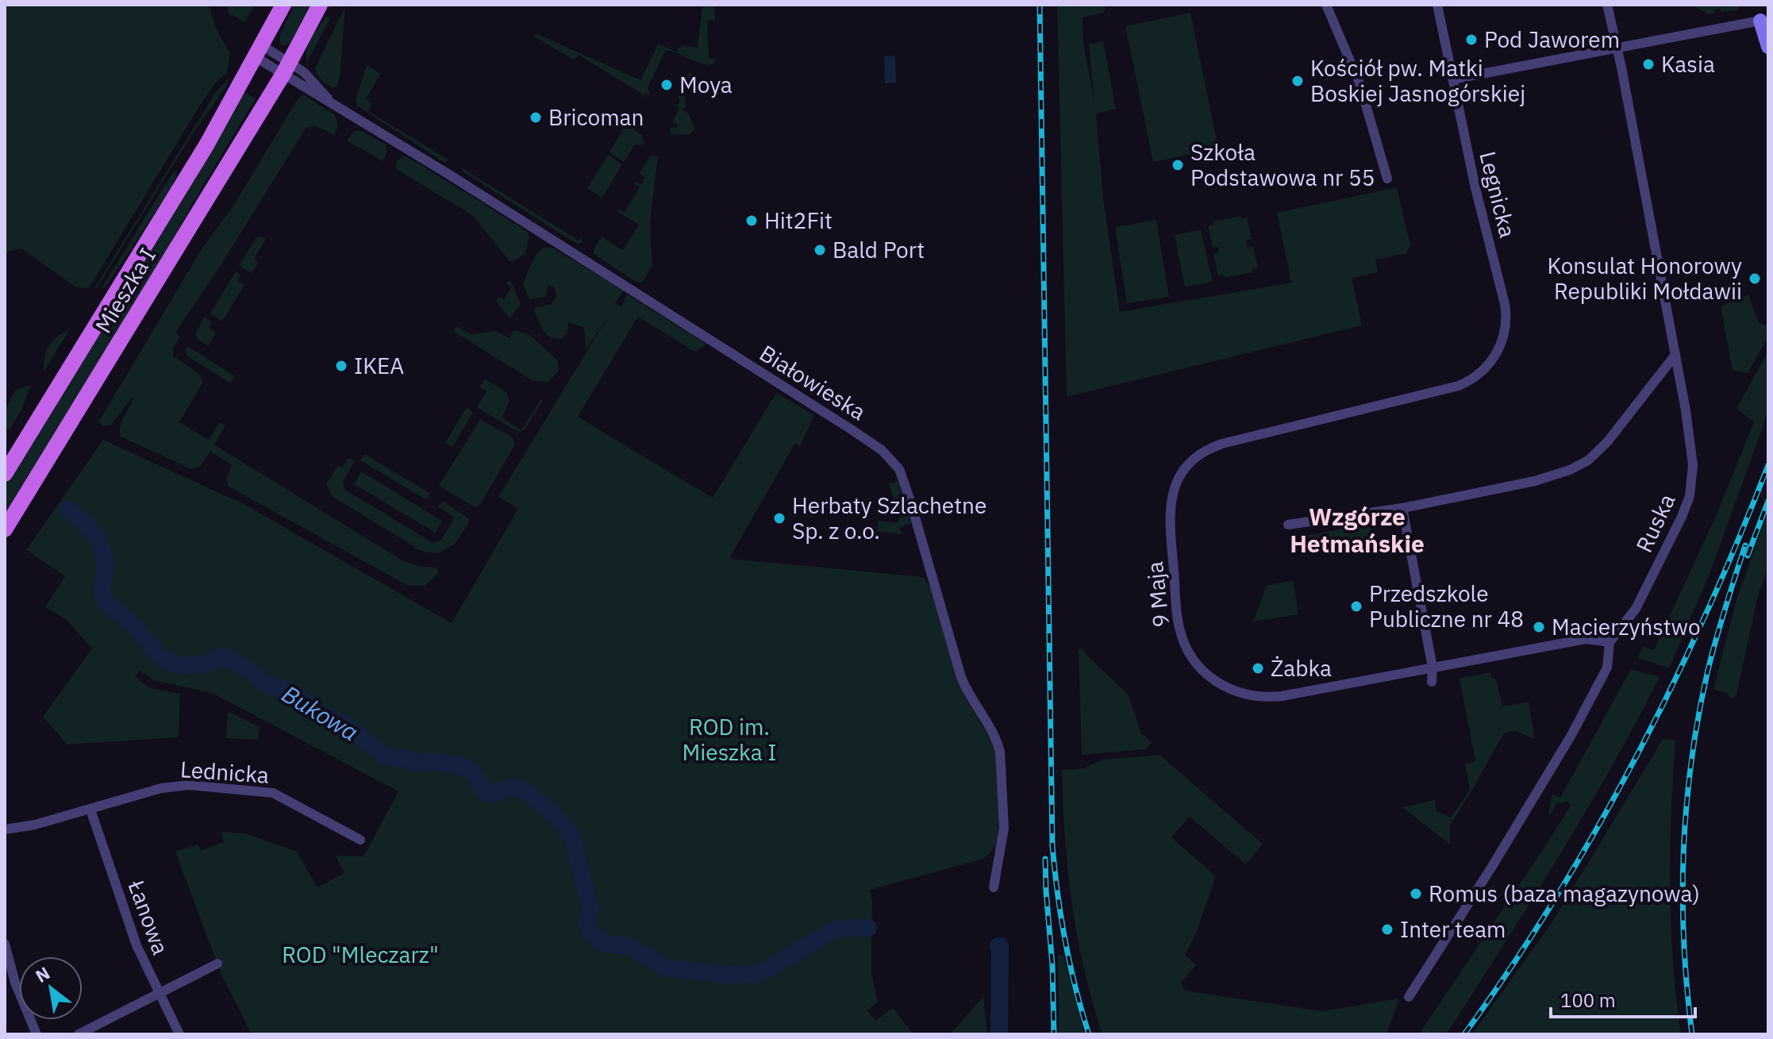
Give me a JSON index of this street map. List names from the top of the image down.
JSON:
{
  "streets": {
    "main road": ["Mieszka I"],
    "street": [
      "Legnicka",
      "Białowieska",
      "Ruska",
      "9 Maja",
      "Lednicka",
      "Łanowa"
    ]
  },
  "crossings": [
    ["Legnicka", "9 Maja"],
    ["Mieszka I", "Białowieska"],
    ["Ruska", "9 Maja"],
    ["Lednicka", "Łanowa"]
  ],
  "districts": ["Wzgórze Hetmańskie"],
  "water": ["Bukowa"],
  "parks": ["ROD im. Mieszka I", "ROD \"Mleczarz\""],
  "places": [
    "Pod Jaworem",
    "Kasia",
    "Kościół pw. Matki Boskiej Jasnogórskiej",
    "Moya",
    "Bricoman",
    "Szkoła Podstawowa nr 55",
    "Hit2Fit",
    "Bald Port",
    "Konsulat Honorowy Republiki Mołdawii",
    "IKEA",
    "Herbaty Szlachetne Sp. z o.o.",
    "Przedszkole Publiczne nr 48",
    "Macierzyństwo",
    "Żabka",
    "Romus (baza magazynowa)",
    "Inter team"
  ],
  "scale_bar": "100 m",
  "north": "top left"
}
